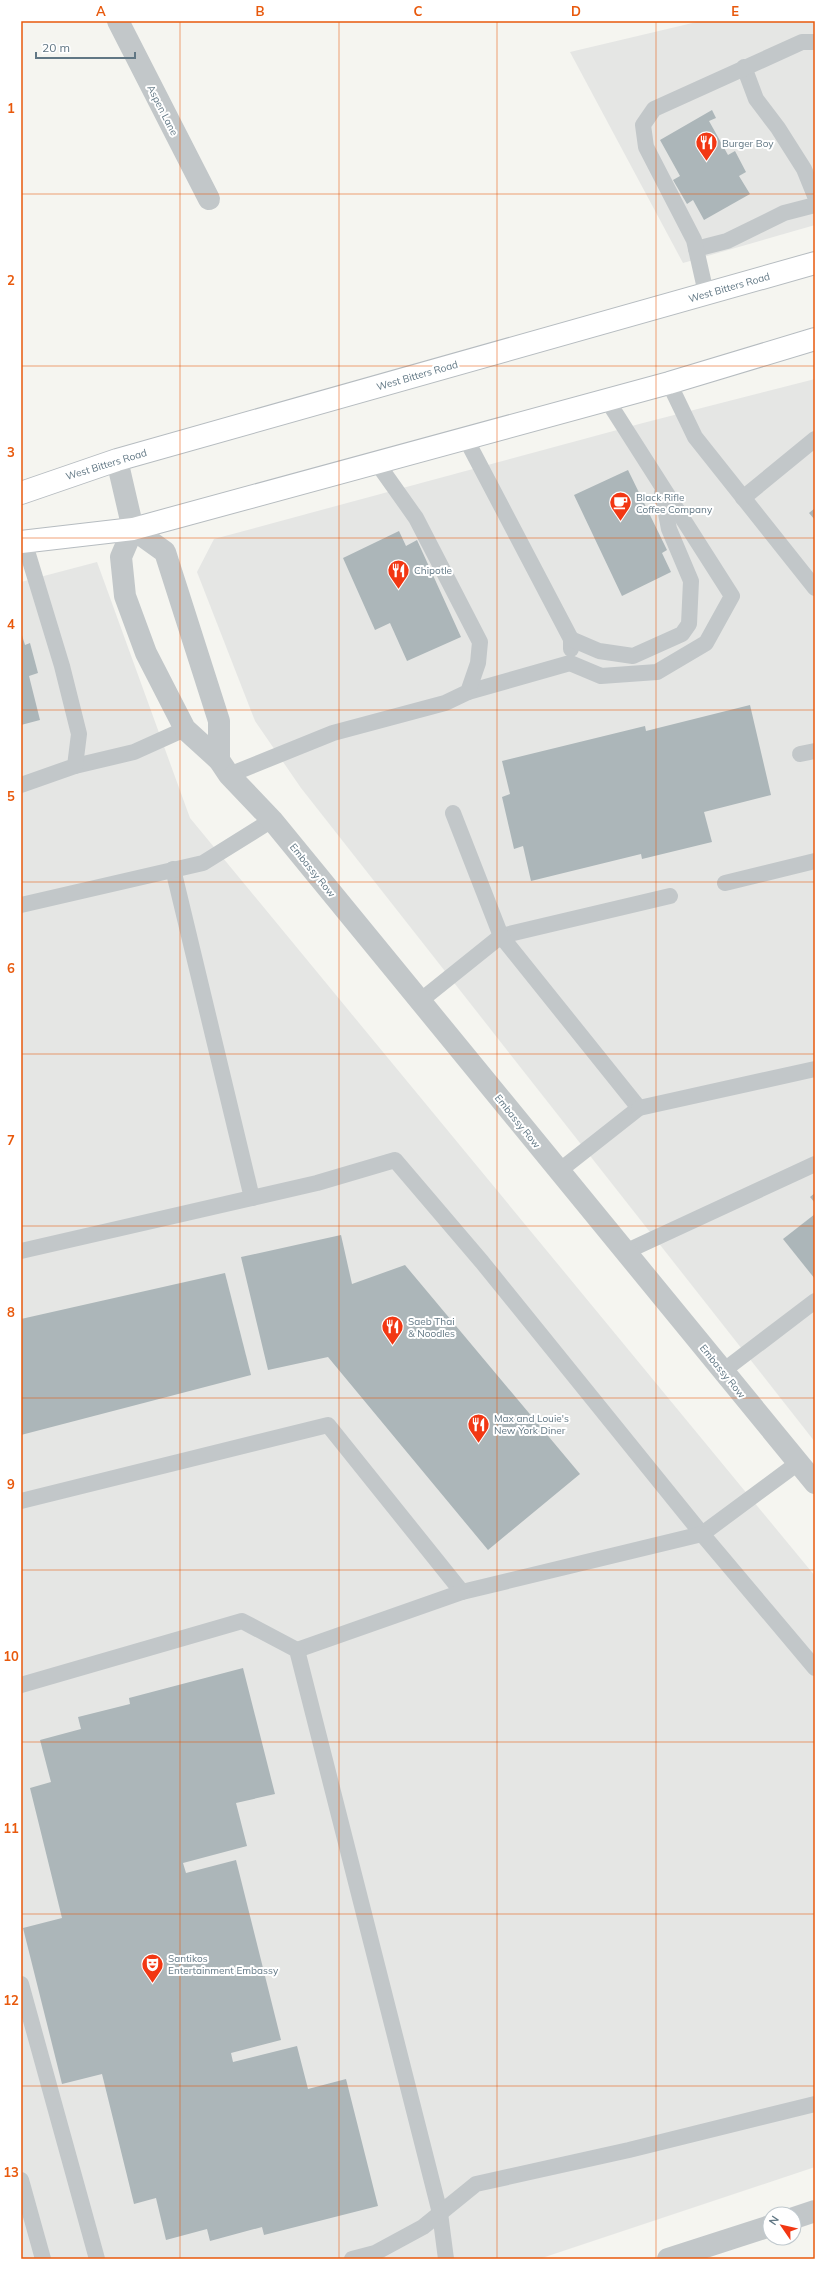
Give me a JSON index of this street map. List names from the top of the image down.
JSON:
{
  "streets": {
    "main road": ["West Bitters Road"],
    "street": ["Aspen Lane", "Embassy Row"]
  },
  "places": {
    "restaurant": [
      "Burger Boy",
      "Chipotle",
      "Saeb Thai & Noodles",
      "Max and Louie's New York Diner"
    ],
    "cafe": ["Black Rifle Coffee Company"],
    "theatre": ["Santikos Entertainment Embassy"]
  },
  "scale_bar": "20 m",
  "north": "top left",
  "grid": {
    "columns": [
      "A",
      "B",
      "C",
      "D",
      "E"
    ],
    "rows": [
      "1",
      "2",
      "3",
      "4",
      "5",
      "6",
      "7",
      "8",
      "9",
      "10",
      "11",
      "12",
      "13"
    ]
  }
}
